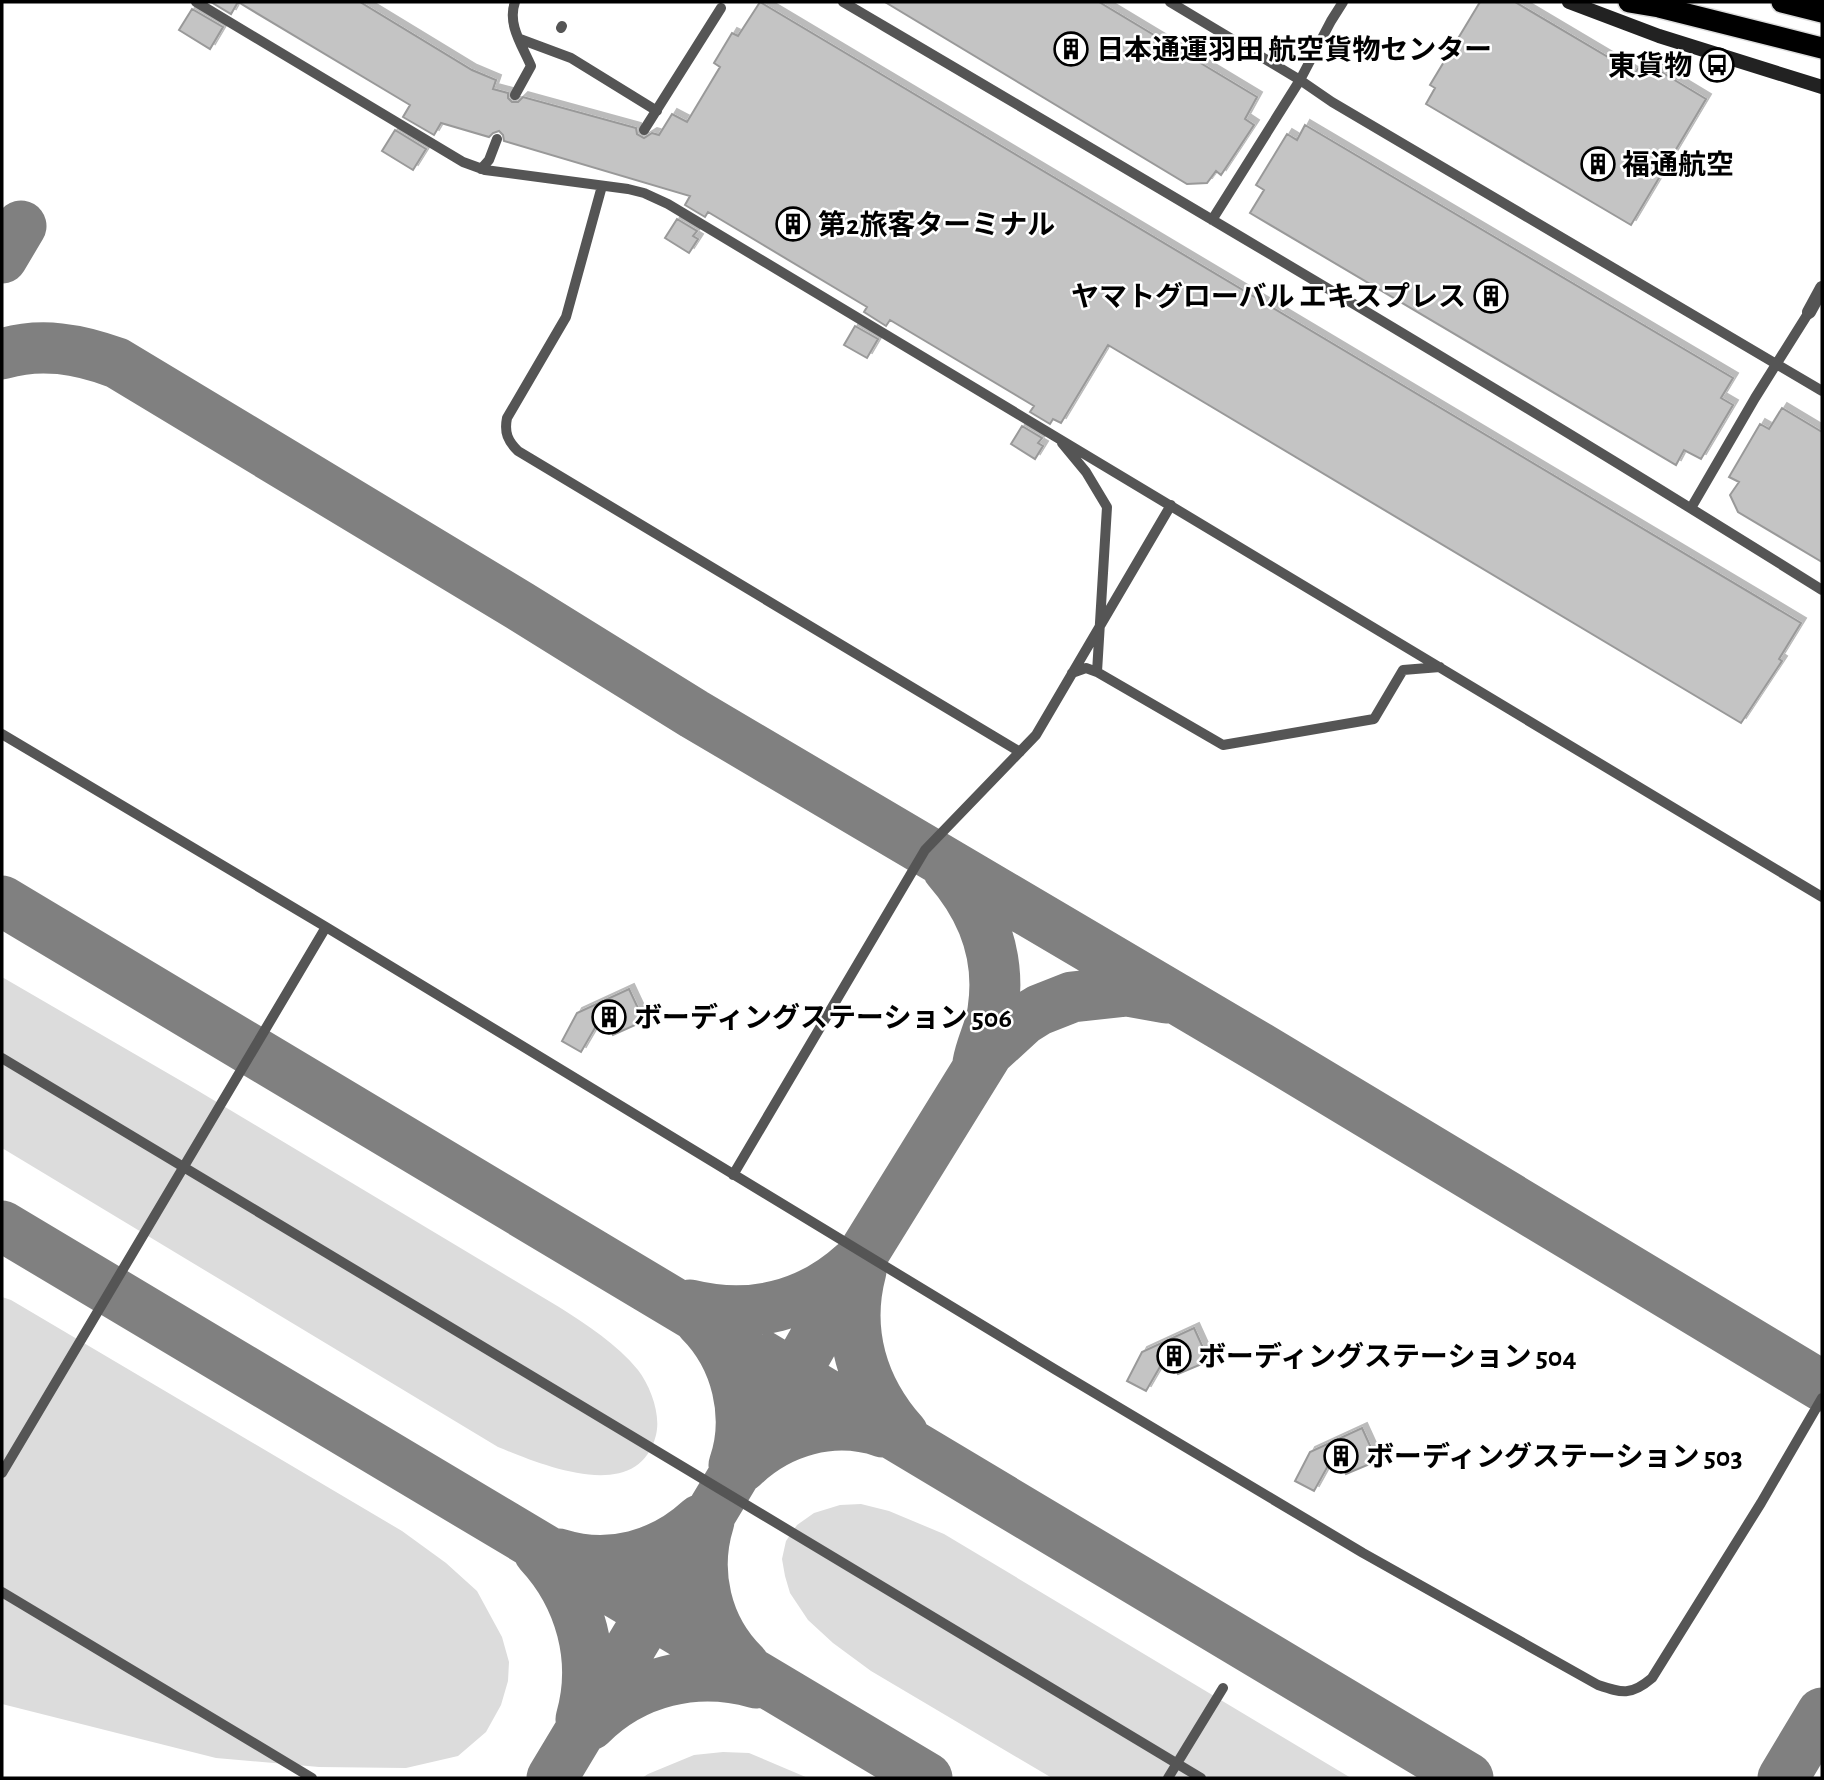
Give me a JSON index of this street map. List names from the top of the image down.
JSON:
{
  "places": {
    "building": [
      "日本通運羽田 航空貨物センター",
      "福通航空",
      "第2旅客ターミナル",
      "ヤマトグローバル エキスプレス",
      "ボーディングステーション 506",
      "ボーディングステーション 504",
      "ボーディングステーション 503"
    ],
    "bus stop": ["東貨物"]
  }
}
